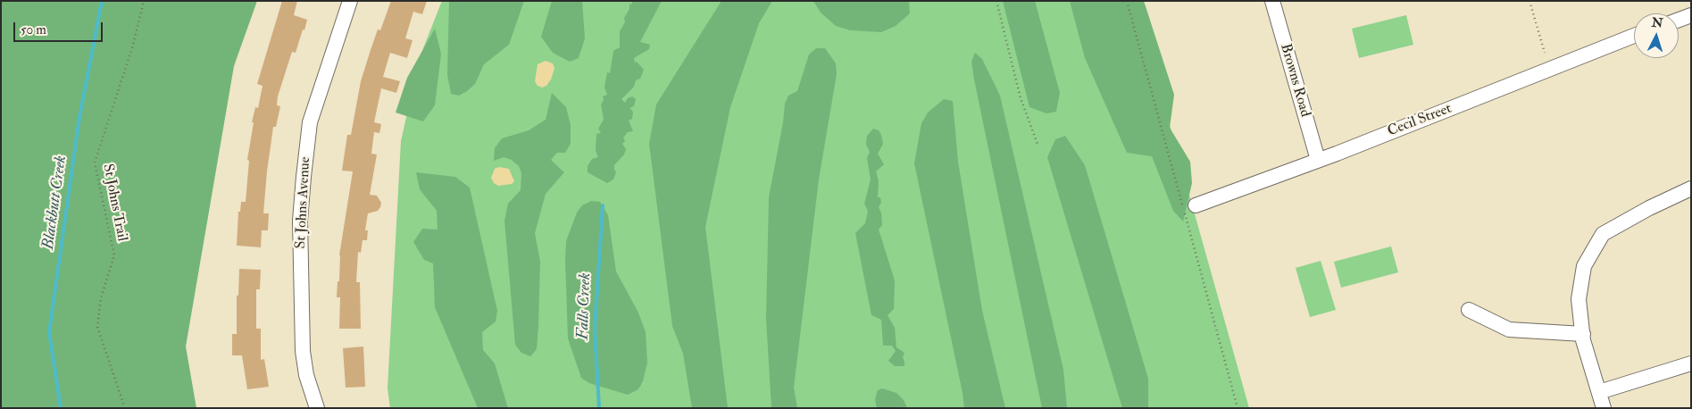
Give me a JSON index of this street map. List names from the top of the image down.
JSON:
{
  "streets": {
    "street": ["Browns Road", "Cecil Street", "St Johns Avenue"],
    "path": ["St Johns Trail"]
  },
  "crossings": [
    ["Browns Road", "Cecil Street"]
  ],
  "water": ["Blackbutt Creek", "Falls Creek"],
  "scale_bar": "50 m",
  "north": "top"
}
